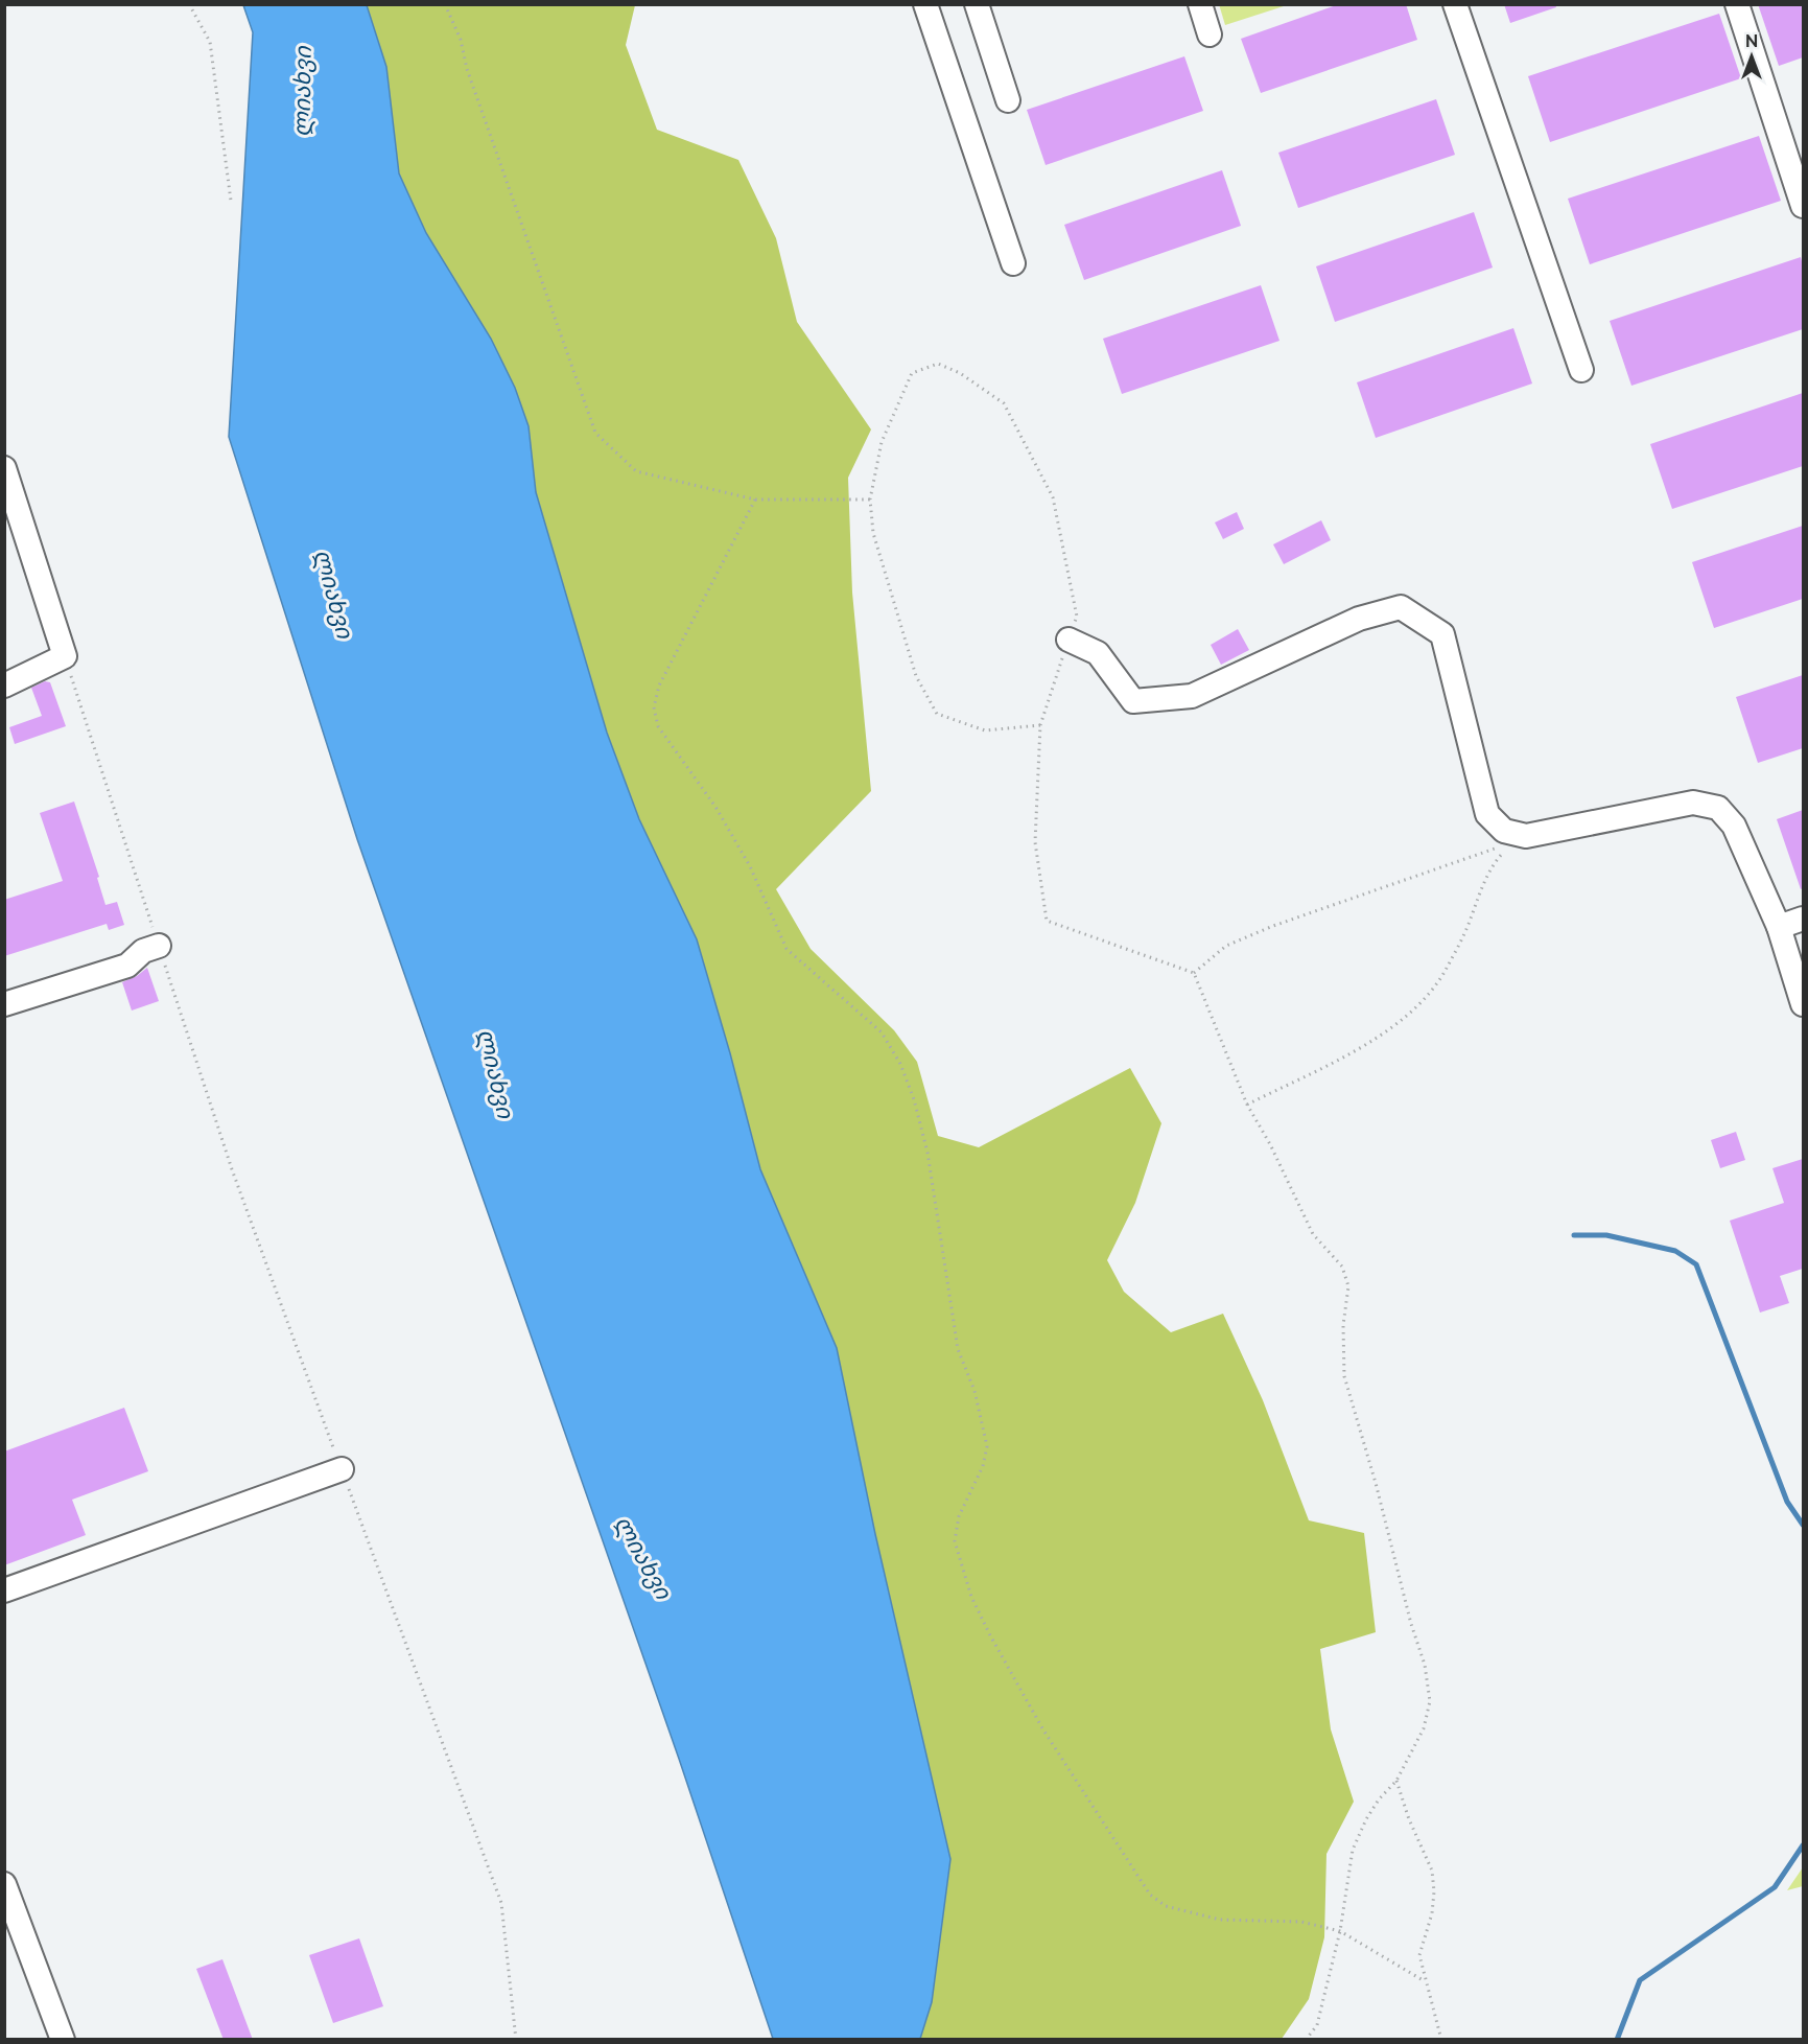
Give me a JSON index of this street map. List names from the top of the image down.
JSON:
{
  "water": ["ლიახვი"],
  "north": "top"
}
